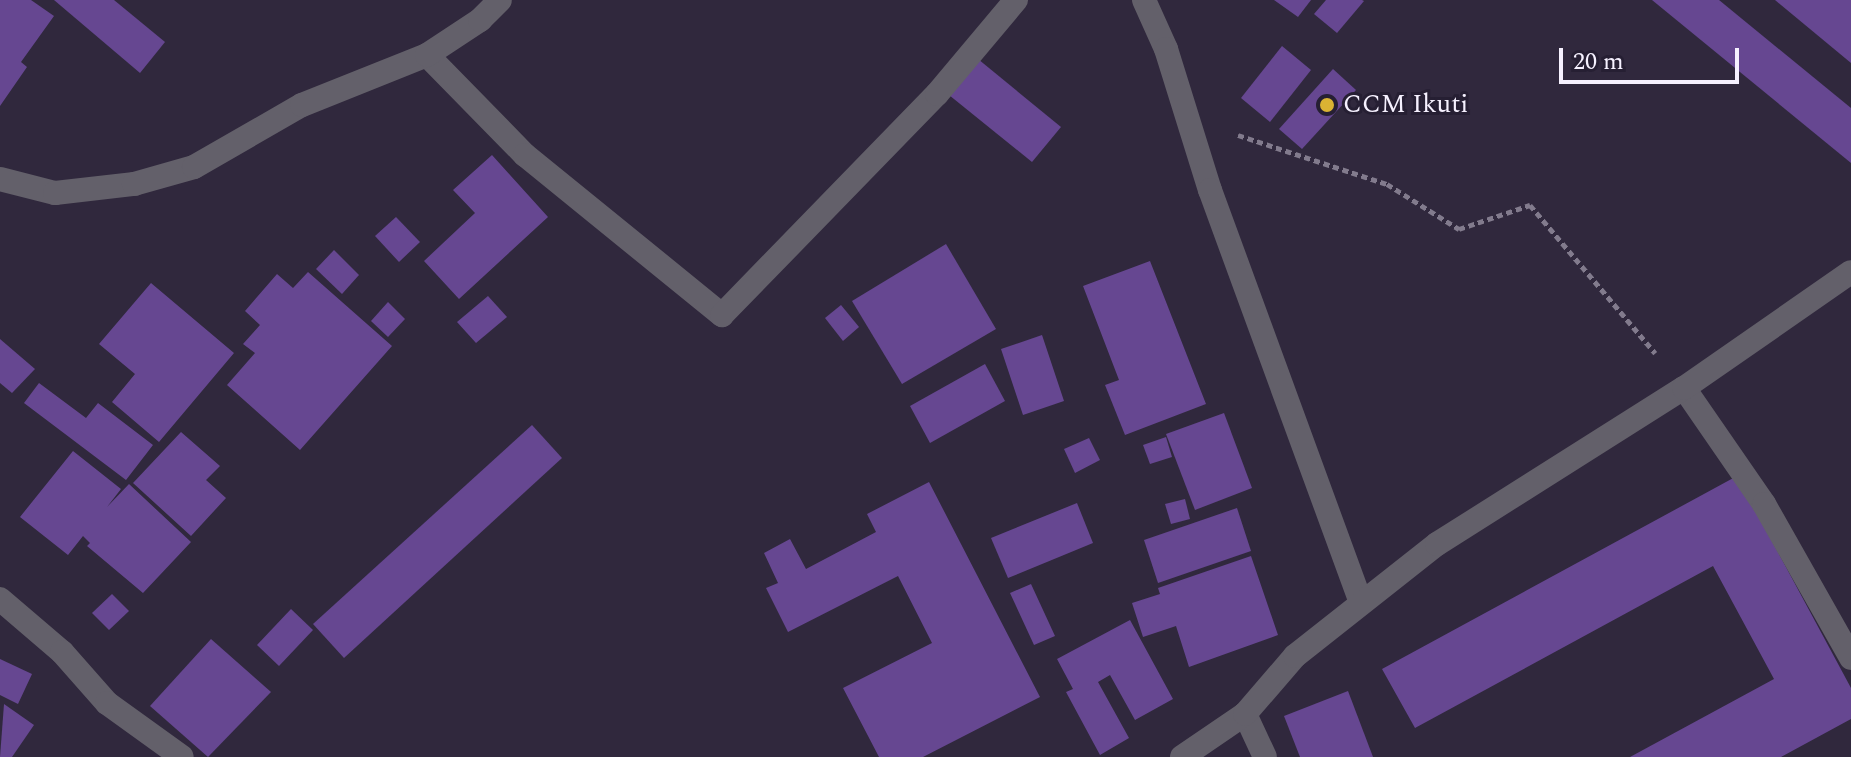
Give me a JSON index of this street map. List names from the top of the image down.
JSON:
{
  "places": ["CCM Ikuti"],
  "scale_bar": "20 m"
}
